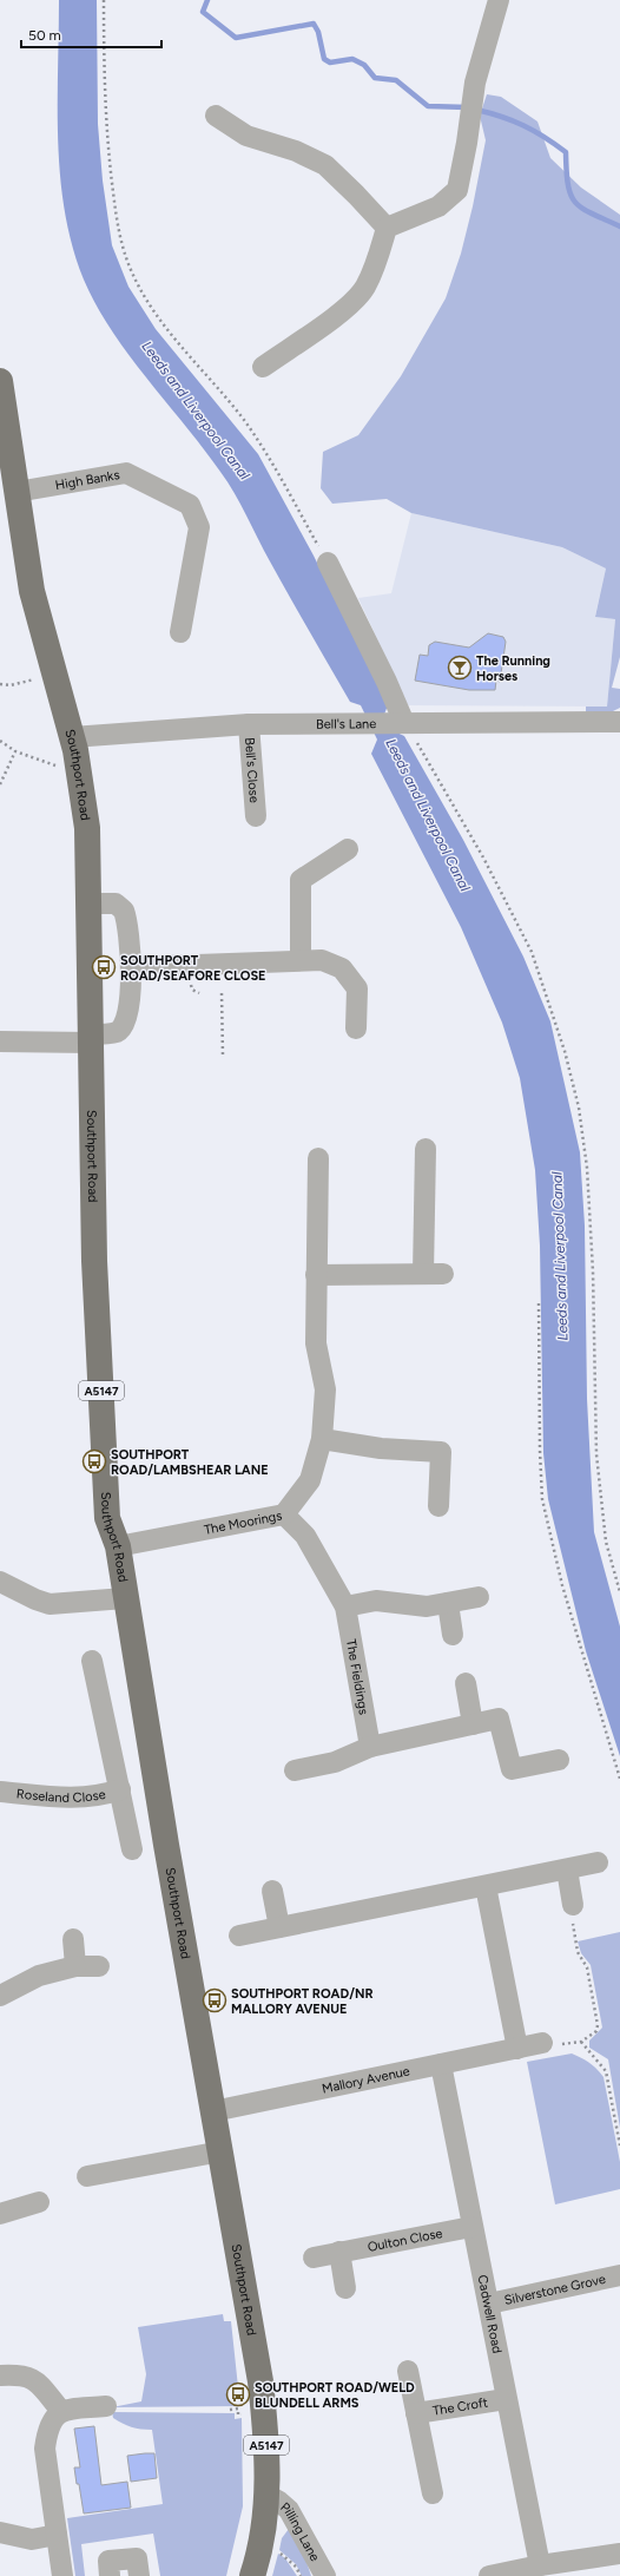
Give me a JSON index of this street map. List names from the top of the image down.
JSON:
{
  "streets": {
    "main road": ["Southport Road", "A5147"],
    "street": [
      "High Banks",
      "Bell's Lane",
      "Bell's Close",
      "The Moorings",
      "The Fieldings",
      "Roseland Close",
      "Mallory Avenue",
      "Oulton Close",
      "Silverstone Grove",
      "Cadwell Road",
      "The Croft",
      "Pilling Lane"
    ]
  },
  "crossings": [
    ["High Banks", "Southport Road"],
    ["Bell's Lane", "Bell's Close"],
    ["Bell's Lane", "Southport Road"],
    ["Southport Road", "The Moorings"],
    ["Southport Road", "Mallory Avenue"],
    ["Southport Road", "Pilling Lane"],
    ["The Moorings", "The Fieldings"],
    ["Mallory Avenue", "Cadwell Road"],
    ["Oulton Close", "Cadwell Road"],
    ["Silverstone Grove", "Cadwell Road"],
    ["Cadwell Road", "The Croft"]
  ],
  "water": ["Leeds and Liverpool Canal"],
  "places": {
    "bar": ["The Running Horses"],
    "bus stop": [
      "SOUTHPORT ROAD/SEAFORE CLOSE",
      "SOUTHPORT ROAD/LAMBSHEAR LANE",
      "SOUTHPORT ROAD/NR MALLORY AVENUE",
      "SOUTHPORT ROAD/WELD BLUNDELL ARMS"
    ]
  },
  "scale_bar": "50 m"
}
